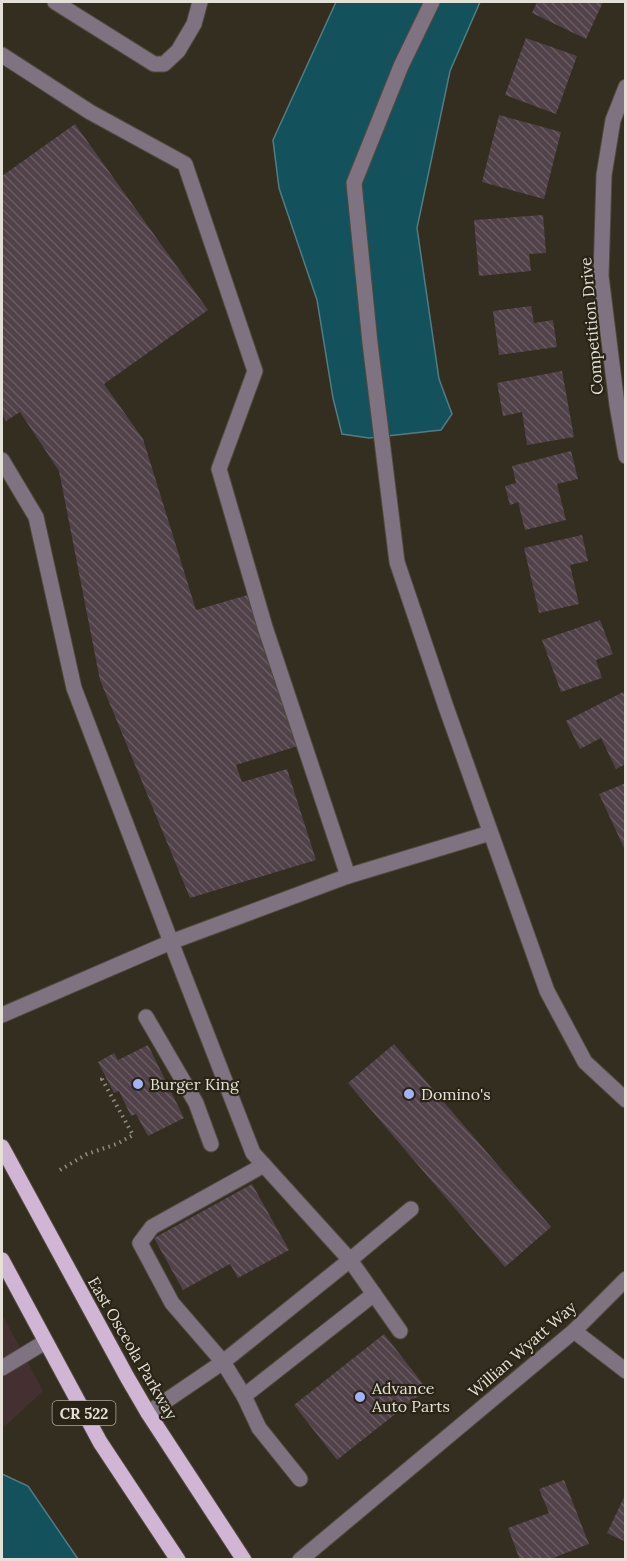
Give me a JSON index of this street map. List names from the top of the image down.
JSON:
{
  "streets": {
    "main road": ["East Osceola Parkway", "CR 522"],
    "street": ["Competition Drive", "Willian Wyatt Way"]
  },
  "places": ["Burger King", "Domino's", "Advance Auto Parts"]
}
